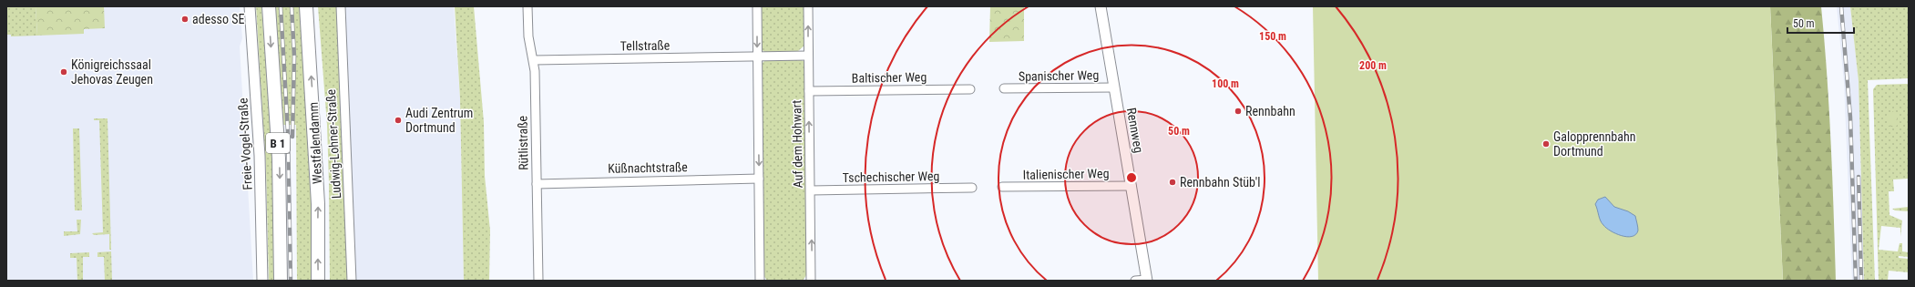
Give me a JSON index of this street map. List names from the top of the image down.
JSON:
{
  "streets": {
    "highway": ["B 1", "Westfalendamm"],
    "street": [
      "Tellstraße",
      "Spanischer Weg",
      "Baltischer Weg",
      "Rennweg",
      "Rütlistraße",
      "Freie-Vogel-Straße",
      "Ludwig-Lohner-Straße",
      "Auf dem Hohwart",
      "Küßnachtstraße",
      "Italienischer Weg",
      "Tschechischer Weg"
    ]
  },
  "crossings": [
    ["Tellstraße", "Rütlistraße"],
    ["Tellstraße", "Auf dem Hohwart"],
    ["Spanischer Weg", "Rennweg"],
    ["Baltischer Weg", "Auf dem Hohwart"],
    ["Rennweg", "Italienischer Weg"],
    ["Rütlistraße", "Küßnachtstraße"],
    ["Auf dem Hohwart", "Tschechischer Weg"]
  ],
  "places": [
    "adesso SE",
    "Königreichssaal Jehovas Zeugen",
    "Rennbahn",
    "Audi Zentrum Dortmund",
    "Galopprennbahn Dortmund",
    "Rennbahn Stüb'l"
  ],
  "scale_bar": "50 m",
  "rings": [
    "150 m",
    "200 m",
    "100 m",
    "50 m"
  ]
}
